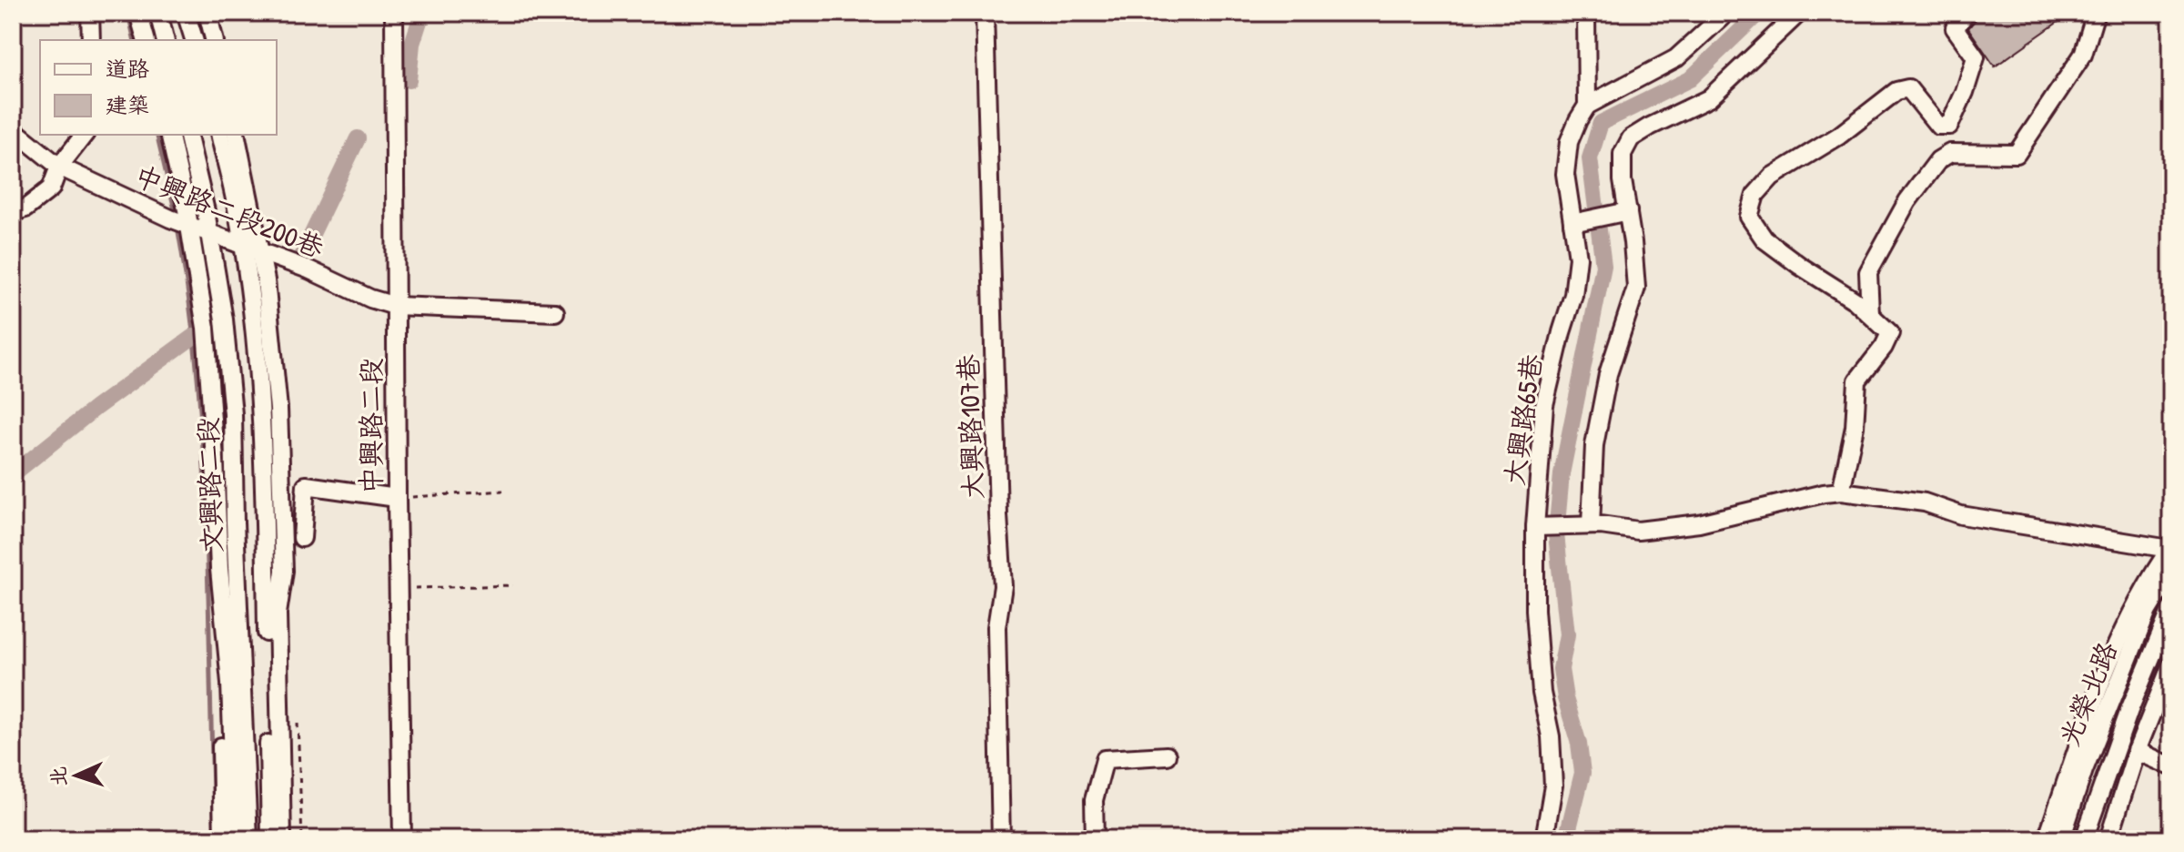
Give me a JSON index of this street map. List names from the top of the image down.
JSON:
{
  "streets": {
    "street": [
      "中興路二段200巷",
      "大興路65巷",
      "中興路二段",
      "大興路107巷",
      "文興路二段",
      "光榮北路"
    ]
  },
  "crossings": [
    ["中興路二段200巷", "中興路二段"],
    ["中興路二段200巷", "文興路二段"]
  ],
  "legend": ["道路", "建築"],
  "north": "left"
}
